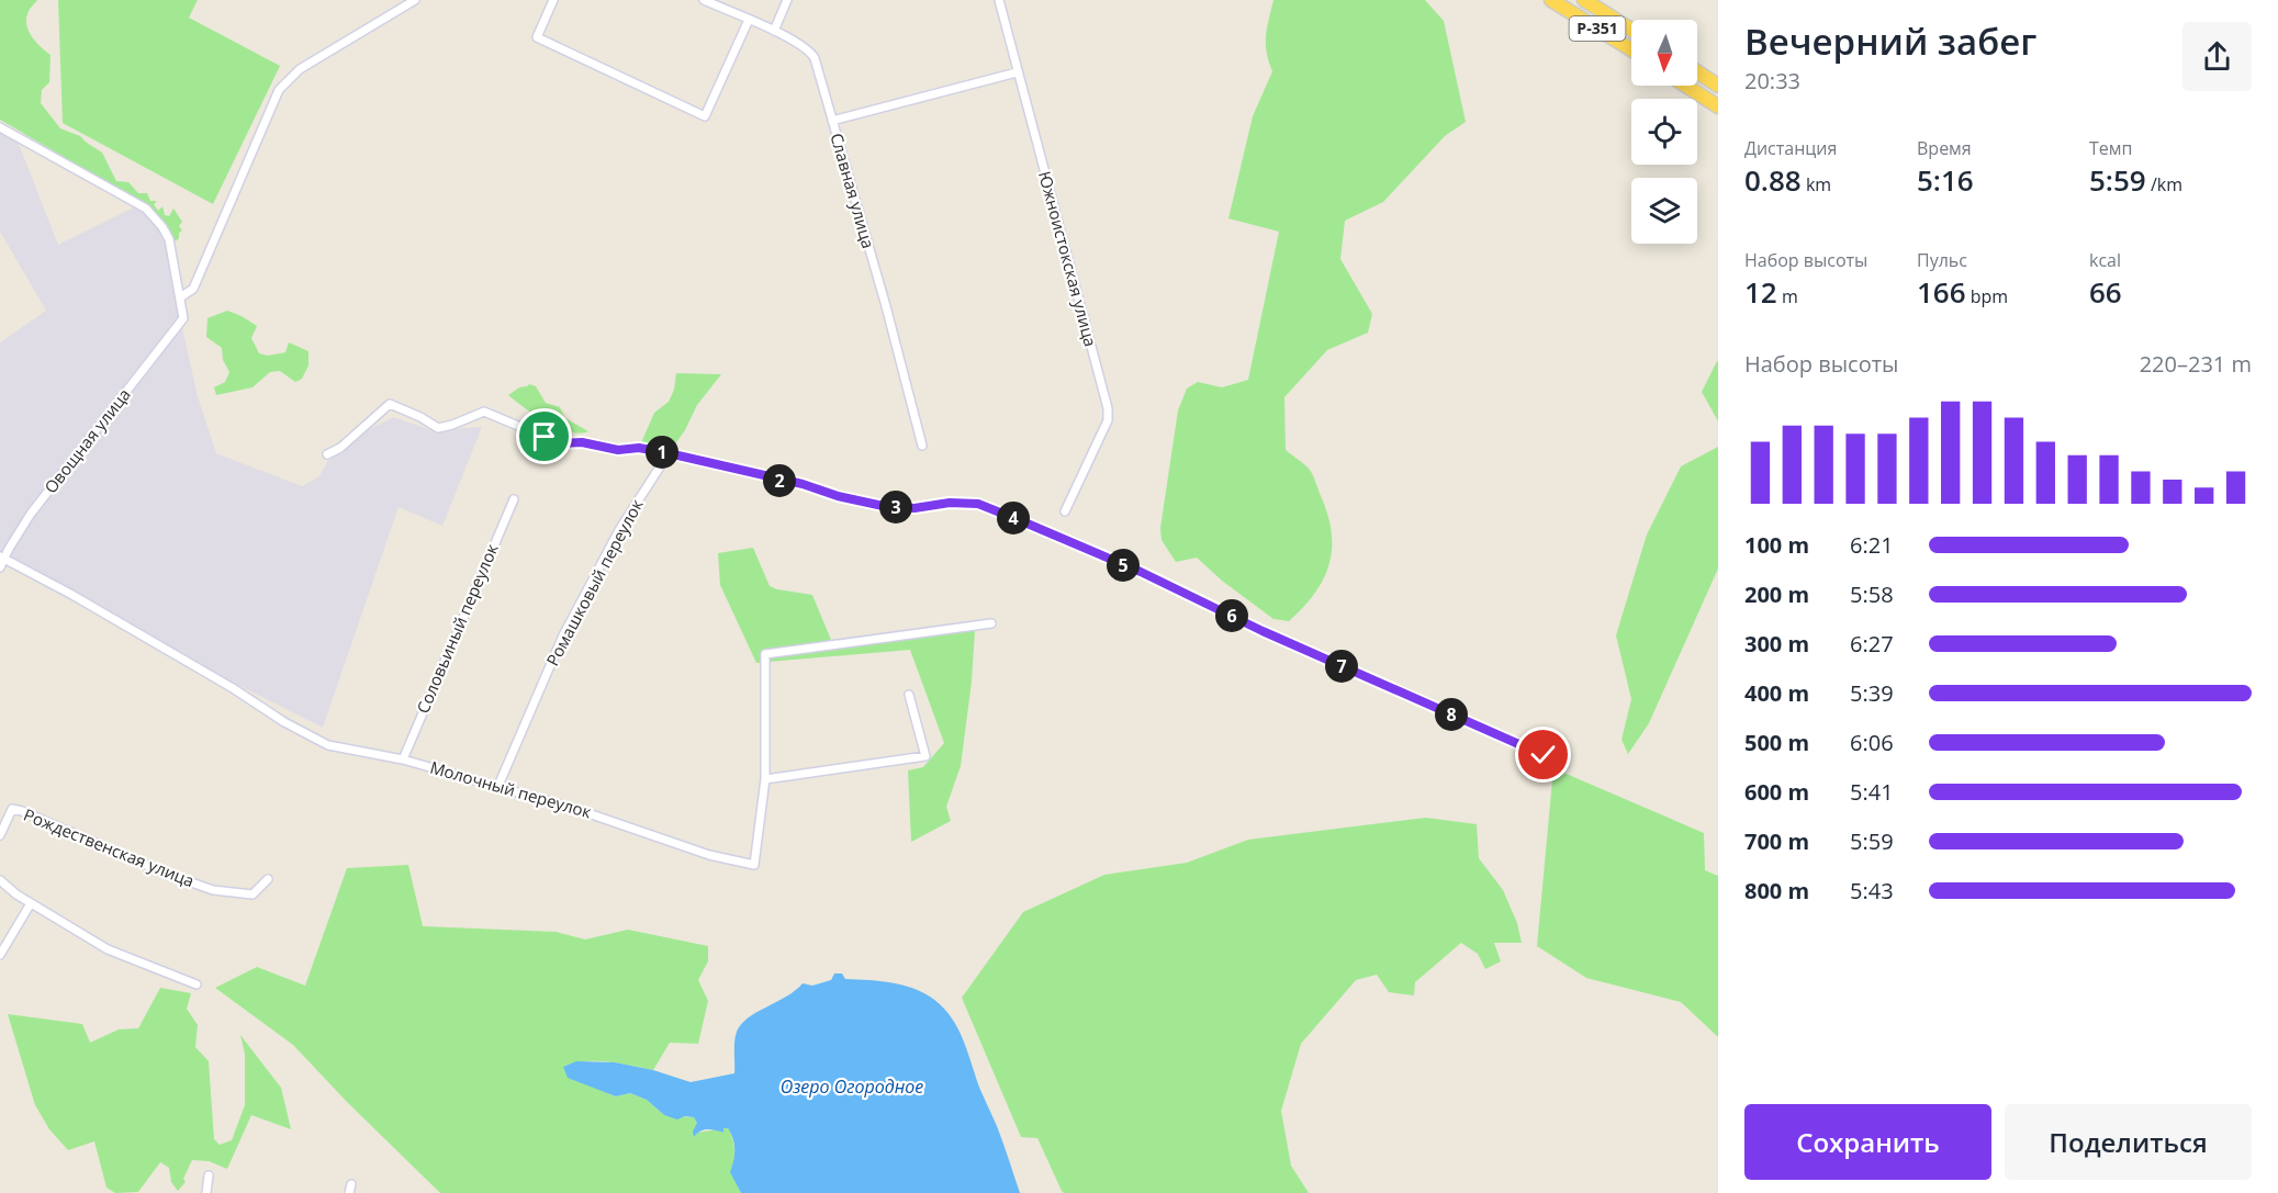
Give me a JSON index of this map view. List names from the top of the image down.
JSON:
{
  "streets": {
    "highway": ["Р-351"],
    "street": [
      "Славная улица",
      "Южноистокская улица",
      "Овощная улица",
      "Ромашковый переулок",
      "Соловьиный переулок",
      "Молочный переулок",
      "Рождественская улица"
    ]
  },
  "crossings": [
    ["Овощная улица", "Молочный переулок"],
    ["Ромашковый переулок", "Молочный переулок"],
    ["Соловьиный переулок", "Молочный переулок"]
  ],
  "water": ["Озеро Огородное"],
  "north": "bottom",
  "page": {
    "heading": ["Вечерний забег", "20:33"],
    "stats": [
      ["Дистанция", "0.88 km"],
      ["Время", "5:16"],
      ["Темп", "5:59 /km"],
      ["Набор высоты", "12 m"],
      ["Пульс", "166 bpm"],
      ["kcal", "66"]
    ],
    "chart": ["Набор высоты", "220–231 m"],
    "pins": [
      "1",
      "2",
      "3",
      "4",
      "5",
      "6",
      "7",
      "8"
    ],
    "list": [
      {
        "name": "100 m",
        "note": "6:21"
      },
      {
        "name": "200 m",
        "note": "5:58"
      },
      {
        "name": "300 m",
        "note": "6:27"
      },
      {
        "name": "400 m",
        "note": "5:39"
      },
      {
        "name": "500 m",
        "note": "6:06"
      },
      {
        "name": "600 m",
        "note": "5:41"
      },
      {
        "name": "700 m",
        "note": "5:59"
      },
      {
        "name": "800 m",
        "note": "5:43"
      }
    ],
    "buttons": ["Сохранить", "Поделиться"]
  }
}
